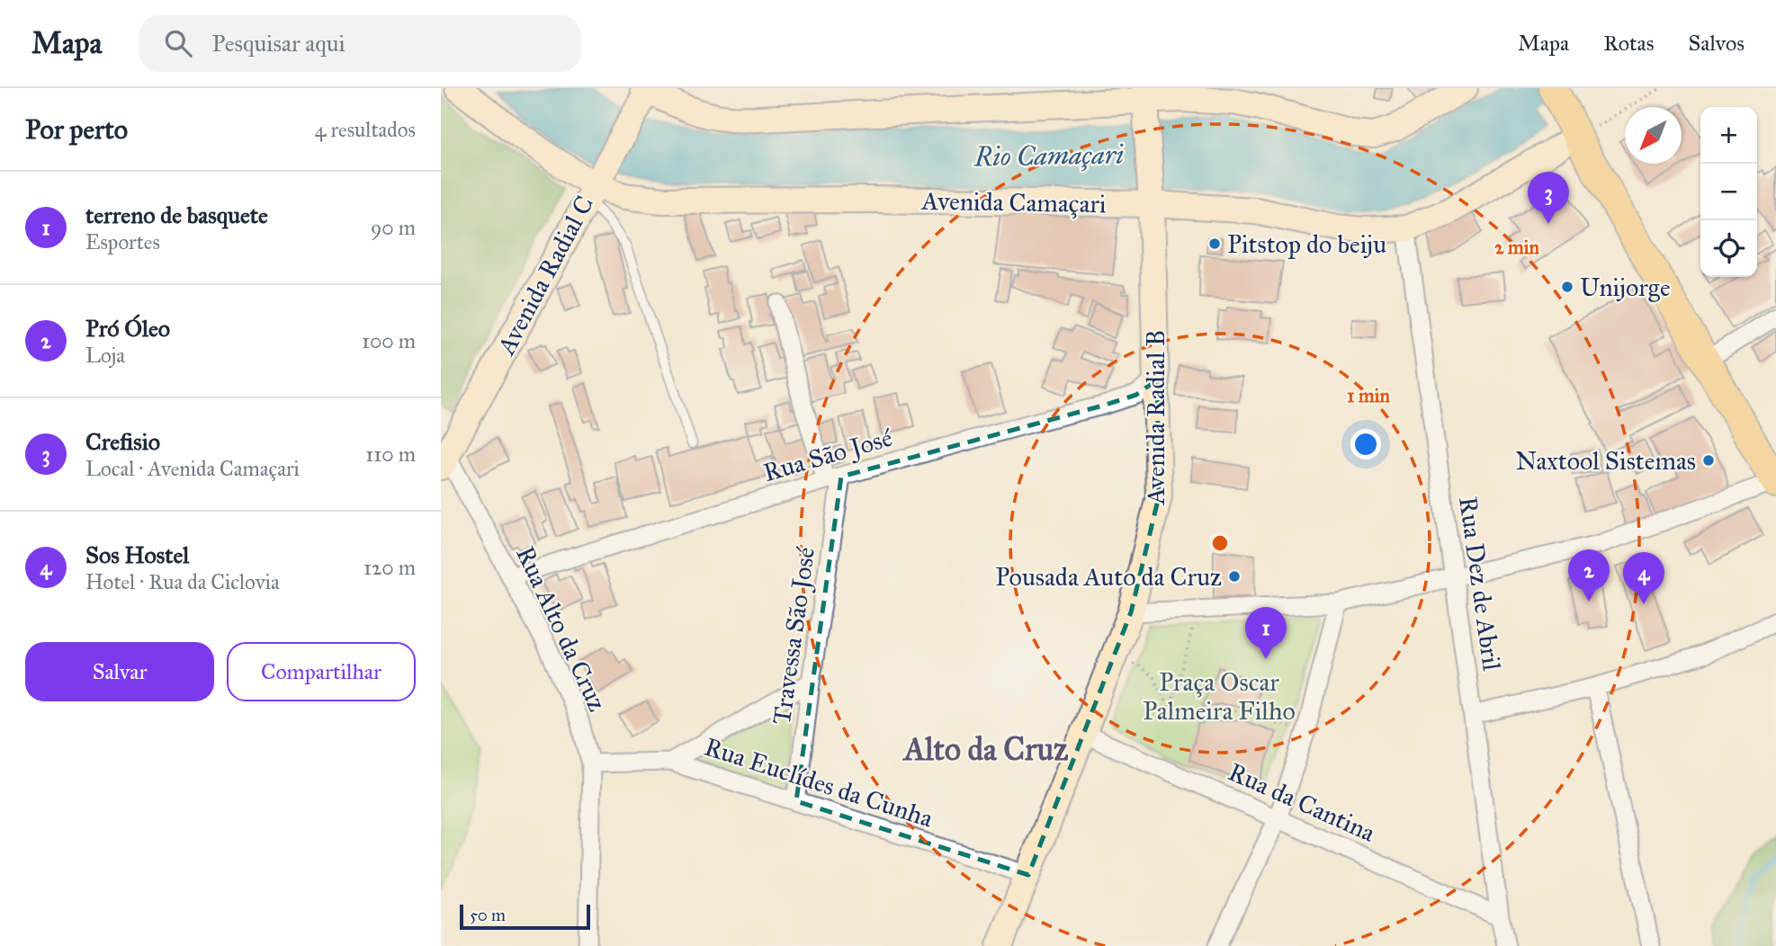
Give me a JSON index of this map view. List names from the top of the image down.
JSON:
{
  "streets": {
    "street": [
      "Avenida Camaçari",
      "Avenida Radial C",
      "Avenida Radial B",
      "Rua São José",
      "Rua Dez de Abril",
      "Rua Alto da Cruz",
      "Travessa São José",
      "Rua Euclídes da Cunha",
      "Rua da Cantina"
    ]
  },
  "crossings": [
    ["Avenida Camaçari", "Avenida Radial C"],
    ["Avenida Camaçari", "Avenida Radial B"],
    ["Avenida Camaçari", "Rua Dez de Abril"],
    ["Avenida Radial C", "Rua Alto da Cruz"],
    ["Avenida Radial B", "Rua São José"],
    ["Avenida Radial B", "Rua Euclídes da Cunha"],
    ["Avenida Radial B", "Rua da Cantina"],
    ["Rua São José", "Rua Alto da Cruz"],
    ["Rua São José", "Travessa São José"],
    ["Rua Dez de Abril", "Rua da Cantina"],
    ["Rua Alto da Cruz", "Rua Euclídes da Cunha"],
    ["Travessa São José", "Rua Euclídes da Cunha"]
  ],
  "districts": ["Alto da Cruz"],
  "water": ["Rio Camaçari"],
  "parks": ["Praça Oscar Palmeira Filho"],
  "places": [
    "Pitstop do beiju",
    "Unijorge",
    "Naxtool Sistemas",
    "Pousada Auto da Cruz"
  ],
  "scale_bar": "50 m",
  "north": "bottom left",
  "page": {
    "header": "Mapa",
    "search": "Pesquisar aqui",
    "nav": ["Mapa", "Rotas", "Salvos"],
    "heading": ["Por perto", "4 resultados"],
    "map_buttons": ["+", "−"],
    "list": [
      {
        "mark": "1",
        "name": "terreno de basquete",
        "note": "Esportes",
        "value": "90 m"
      },
      {
        "mark": "2",
        "name": "Pró Óleo",
        "note": "Loja",
        "value": "100 m"
      },
      {
        "mark": "3",
        "name": "Crefisio",
        "note": "Local · Avenida Camaçari",
        "value": "110 m"
      },
      {
        "mark": "4",
        "name": "Sos Hostel",
        "note": "Hotel · Rua da Ciclovia",
        "value": "120 m"
      }
    ],
    "pins": [
      "3",
      "2",
      "4",
      "1"
    ],
    "buttons": ["Salvar", "Compartilhar"],
    "scale": "50 m"
  },
  "rings": ["2 min", "1 min"]
}
